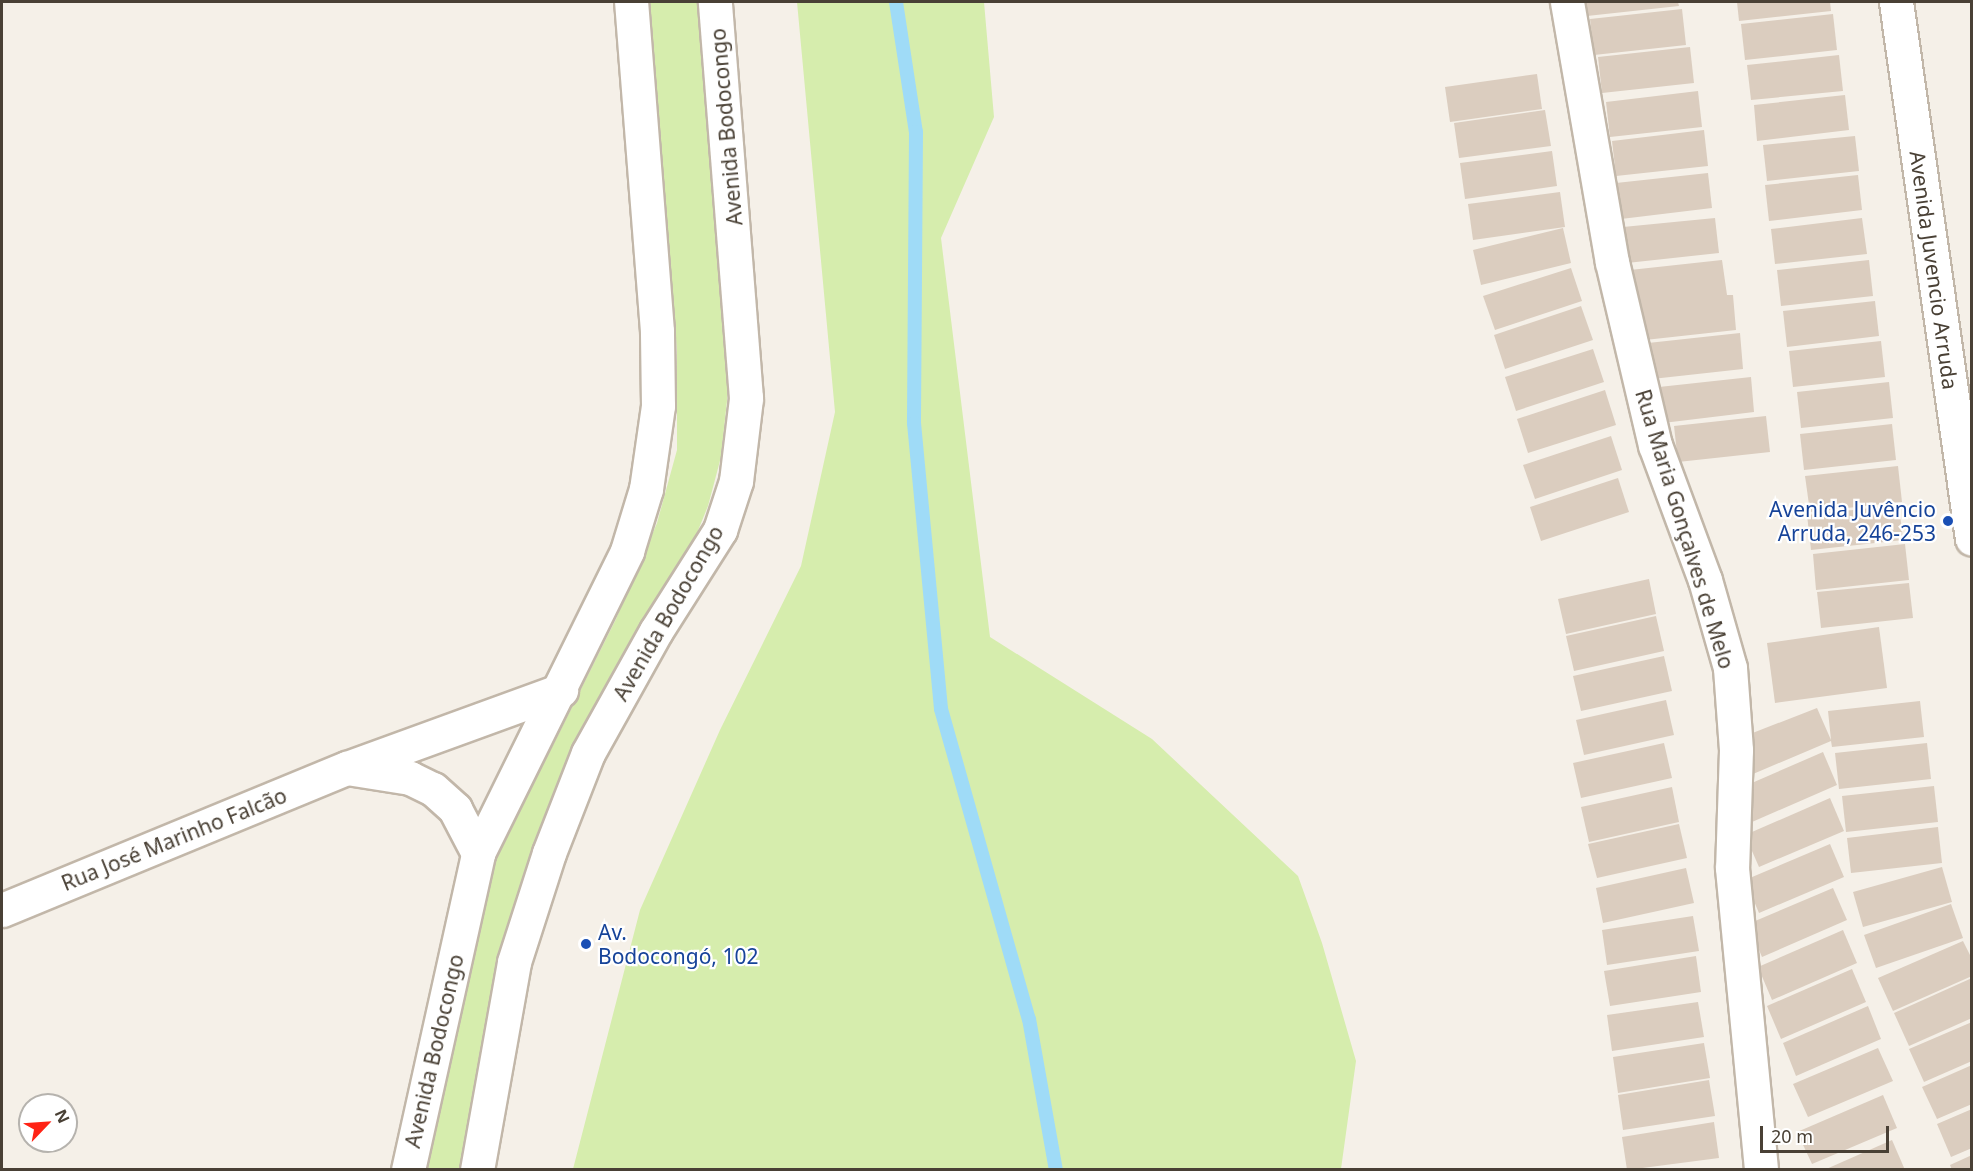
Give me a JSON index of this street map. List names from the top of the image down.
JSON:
{
  "streets": {
    "street": [
      "Avenida Bodocongo",
      "Avenida Juvencio Arruda",
      "Rua Maria Gonçalves de Melo",
      "Rua José Marinho Falcão"
    ]
  },
  "crossings": [
    ["Avenida Bodocongo", "Rua José Marinho Falcão"]
  ],
  "places": ["Avenida Juvêncio Arruda, 246-253", "Av. Bodocongó, 102"],
  "scale_bar": "20 m",
  "north": "top right"
}
